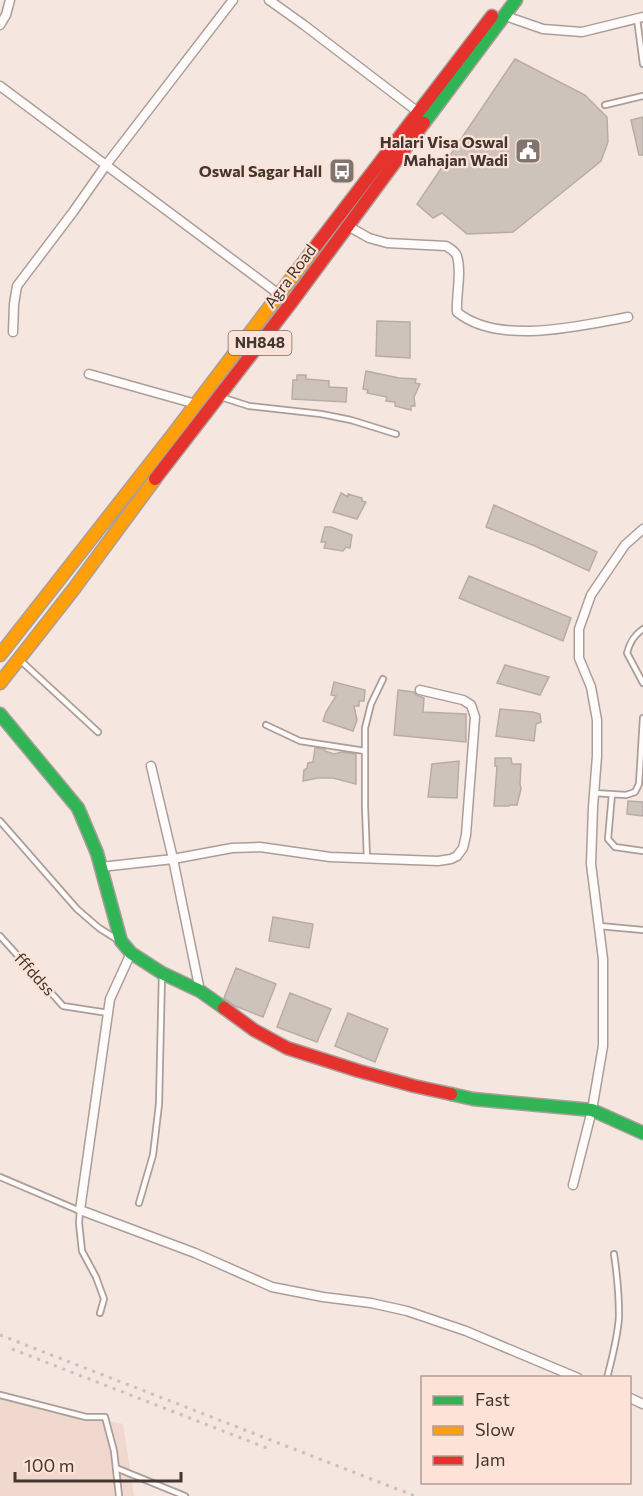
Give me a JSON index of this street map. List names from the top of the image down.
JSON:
{
  "streets": {
    "main road": ["Agra Road", "NH848"],
    "lane": ["fffddss"]
  },
  "places": {
    "public building": ["Halari Visa Oswal Mahajan Wadi"],
    "bus stop": ["Oswal Sagar Hall"]
  },
  "legend": ["Fast", "Slow", "Jam"],
  "scale_bar": "100 m"
}
